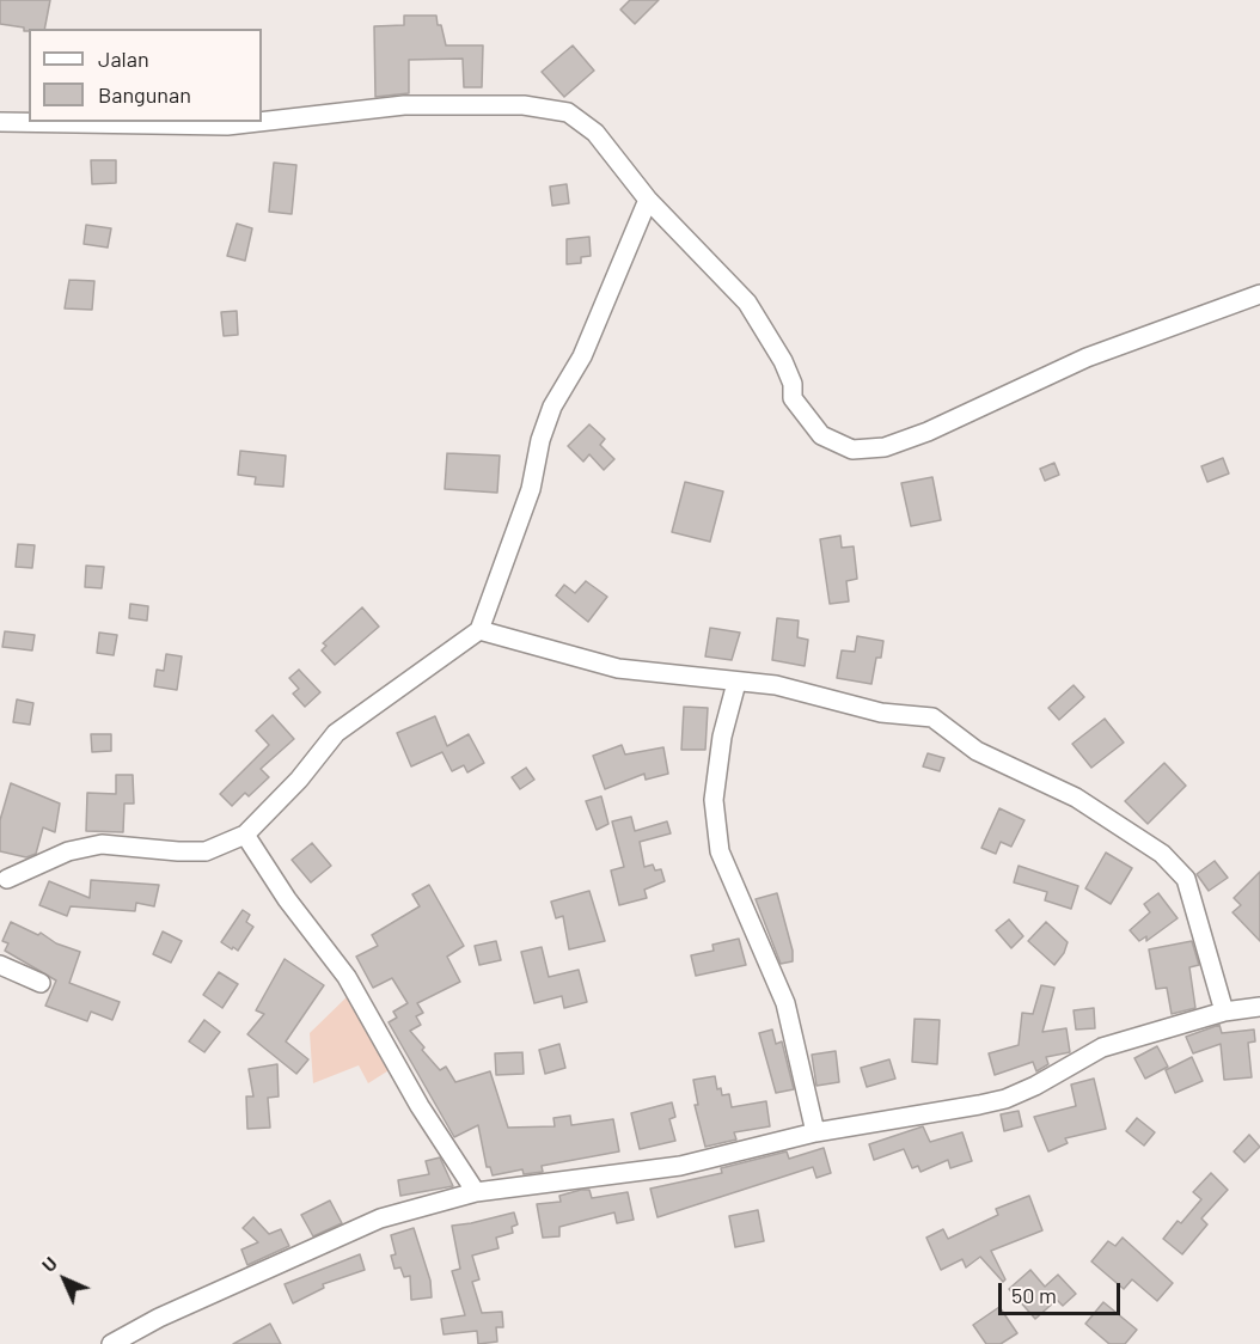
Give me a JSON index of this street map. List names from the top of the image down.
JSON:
{
  "legend": ["Jalan", "Bangunan"],
  "scale_bar": "50 m",
  "north": "top left"
}
